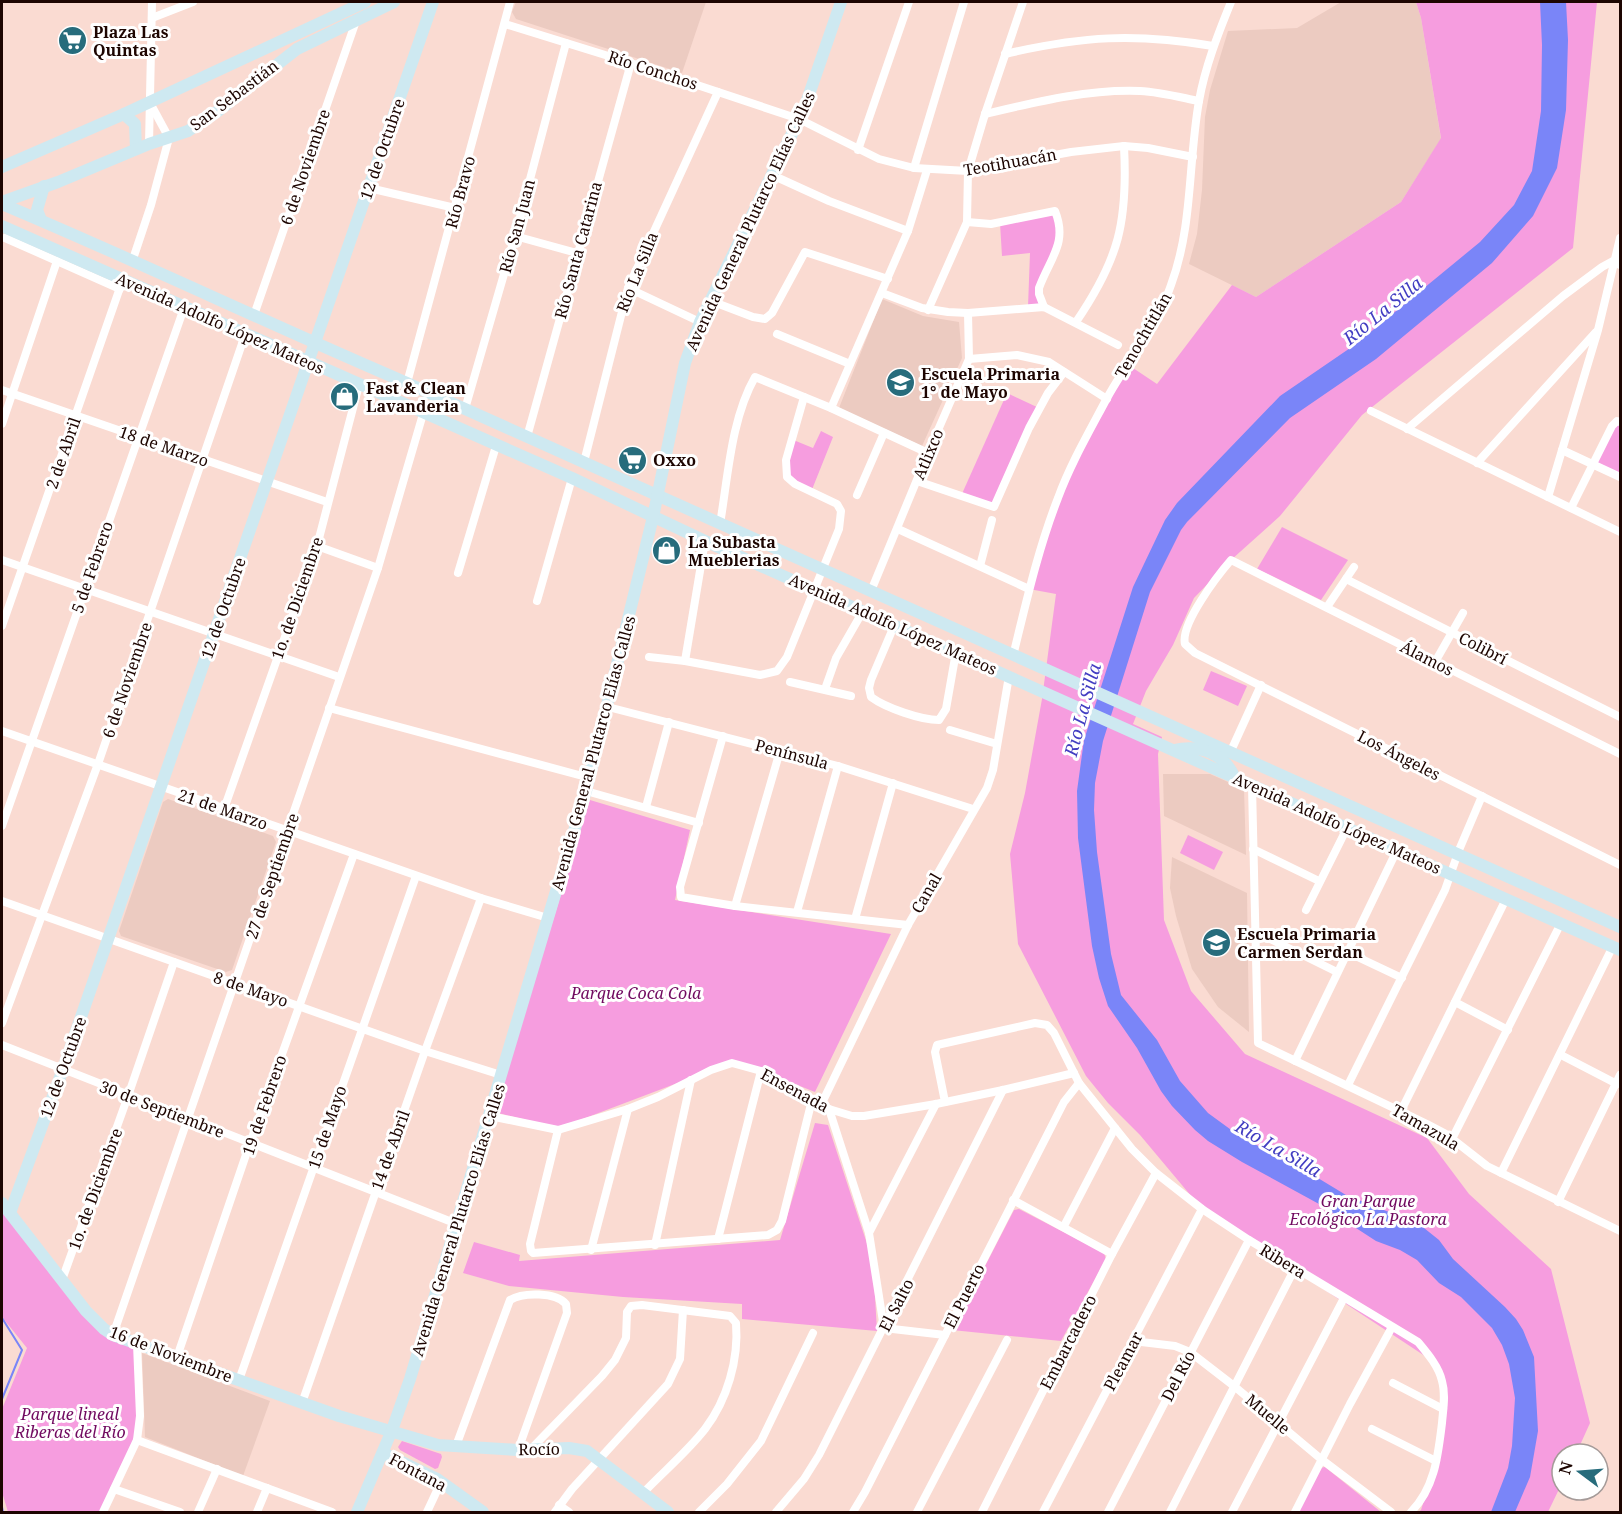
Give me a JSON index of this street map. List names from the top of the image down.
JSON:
{
  "streets": {
    "main road": [
      "San Sebastián",
      "12 de Octubre",
      "Avenida General Plutarco Elías Calles",
      "Avenida Adolfo López Mateos",
      "16 de Noviembre",
      "Rocío",
      "Fontana"
    ],
    "street": [
      "Río Conchos",
      "Teotihuacán",
      "6 de Noviembre",
      "Río Bravo",
      "Río San Juan",
      "Río Santa Catarina",
      "Río La Silla",
      "Tenochtitlán",
      "18 de Marzo",
      "2 de Abril",
      "Atlixco",
      "5 de Febrero",
      "1o. de Diciembre",
      "Colibrí",
      "Álamos",
      "Península",
      "Los Ángeles",
      "21 de Marzo",
      "27 de Septiembre",
      "Canal",
      "8 de Mayo",
      "Ensenada",
      "19 de Febrero",
      "30 de Septiembre",
      "15 de Mayo",
      "Tamazula",
      "14 de Abril",
      "Ribera",
      "El Puerto",
      "El Salto",
      "Embarcadero",
      "Pleamar",
      "Del Río",
      "Muelle"
    ]
  },
  "crossings": [
    ["Río Conchos", "Teotihuacán"],
    ["Río Conchos", "Río Bravo"],
    ["Río Conchos", "Avenida General Plutarco Elías Calles"],
    ["Río Conchos", "Río San Juan"],
    ["Río Conchos", "Río Santa Catarina"],
    ["Río Conchos", "Río La Silla"],
    ["San Sebastián", "6 de Noviembre"],
    ["San Sebastián", "Avenida Adolfo López Mateos"],
    ["12 de Octubre", "Avenida Adolfo López Mateos"],
    ["12 de Octubre", "18 de Marzo"],
    ["12 de Octubre", "21 de Marzo"],
    ["12 de Octubre", "8 de Mayo"],
    ["12 de Octubre", "30 de Septiembre"],
    ["12 de Octubre", "16 de Noviembre"],
    ["Teotihuacán", "Avenida General Plutarco Elías Calles"],
    ["Teotihuacán", "Tenochtitlán"],
    ["6 de Noviembre", "Avenida Adolfo López Mateos"],
    ["6 de Noviembre", "18 de Marzo"],
    ["6 de Noviembre", "21 de Marzo"],
    ["6 de Noviembre", "8 de Mayo"],
    ["Río Bravo", "Avenida Adolfo López Mateos"],
    ["Avenida General Plutarco Elías Calles", "Avenida Adolfo López Mateos"],
    ["Avenida General Plutarco Elías Calles", "Península"],
    ["Avenida General Plutarco Elías Calles", "21 de Marzo"],
    ["Avenida General Plutarco Elías Calles", "8 de Mayo"],
    ["Avenida General Plutarco Elías Calles", "Ensenada"],
    ["Avenida General Plutarco Elías Calles", "30 de Septiembre"],
    ["Avenida General Plutarco Elías Calles", "16 de Noviembre"],
    ["Avenida General Plutarco Elías Calles", "Rocío"],
    ["Avenida General Plutarco Elías Calles", "Fontana"],
    ["Río San Juan", "Avenida Adolfo López Mateos"],
    ["Río Santa Catarina", "Avenida Adolfo López Mateos"],
    ["Río La Silla", "Avenida Adolfo López Mateos"],
    ["Avenida Adolfo López Mateos", "Tenochtitlán"],
    ["Avenida Adolfo López Mateos", "2 de Abril"],
    ["Avenida Adolfo López Mateos", "Atlixco"],
    ["Avenida Adolfo López Mateos", "5 de Febrero"],
    ["Avenida Adolfo López Mateos", "1o. de Diciembre"],
    ["Avenida Adolfo López Mateos", "27 de Septiembre"],
    ["Avenida Adolfo López Mateos", "Canal"],
    ["18 de Marzo", "2 de Abril"],
    ["18 de Marzo", "5 de Febrero"],
    ["18 de Marzo", "1o. de Diciembre"],
    ["5 de Febrero", "21 de Marzo"],
    ["1o. de Diciembre", "21 de Marzo"],
    ["1o. de Diciembre", "8 de Mayo"],
    ["1o. de Diciembre", "30 de Septiembre"],
    ["1o. de Diciembre", "16 de Noviembre"],
    ["Álamos", "Los Ángeles"],
    ["Península", "Canal"],
    ["21 de Marzo", "27 de Septiembre"],
    ["21 de Marzo", "19 de Febrero"],
    ["21 de Marzo", "15 de Mayo"],
    ["21 de Marzo", "14 de Abril"],
    ["27 de Septiembre", "8 de Mayo"],
    ["27 de Septiembre", "30 de Septiembre"],
    ["27 de Septiembre", "16 de Noviembre"],
    ["Canal", "Ensenada"],
    ["8 de Mayo", "19 de Febrero"],
    ["8 de Mayo", "15 de Mayo"],
    ["8 de Mayo", "14 de Abril"],
    ["Ensenada", "Ribera"],
    ["Ensenada", "El Salto"],
    ["19 de Febrero", "30 de Septiembre"],
    ["19 de Febrero", "16 de Noviembre"],
    ["30 de Septiembre", "15 de Mayo"],
    ["30 de Septiembre", "14 de Abril"],
    ["15 de Mayo", "16 de Noviembre"],
    ["14 de Abril", "16 de Noviembre"],
    ["Ribera", "El Puerto"],
    ["Ribera", "Embarcadero"],
    ["Ribera", "Pleamar"],
    ["Ribera", "Del Río"],
    ["16 de Noviembre", "Rocío"],
    ["Pleamar", "Muelle"],
    ["Del Río", "Muelle"]
  ],
  "water": ["Río La Silla"],
  "parks": ["Parque Coca Cola", "Gran Parque Ecológico La Pastora", "Parque lineal Riberas del Río"],
  "places": {
    "supermarket": ["Plaza Las Quintas", "Oxxo"],
    "school or university": ["Escuela Primaria 1° de Mayo", "Escuela Primaria Carmen Serdan"],
    "shop": ["Fast & Clean Lavanderia", "La Subasta Mueblerias"]
  },
  "north": "left"
}
